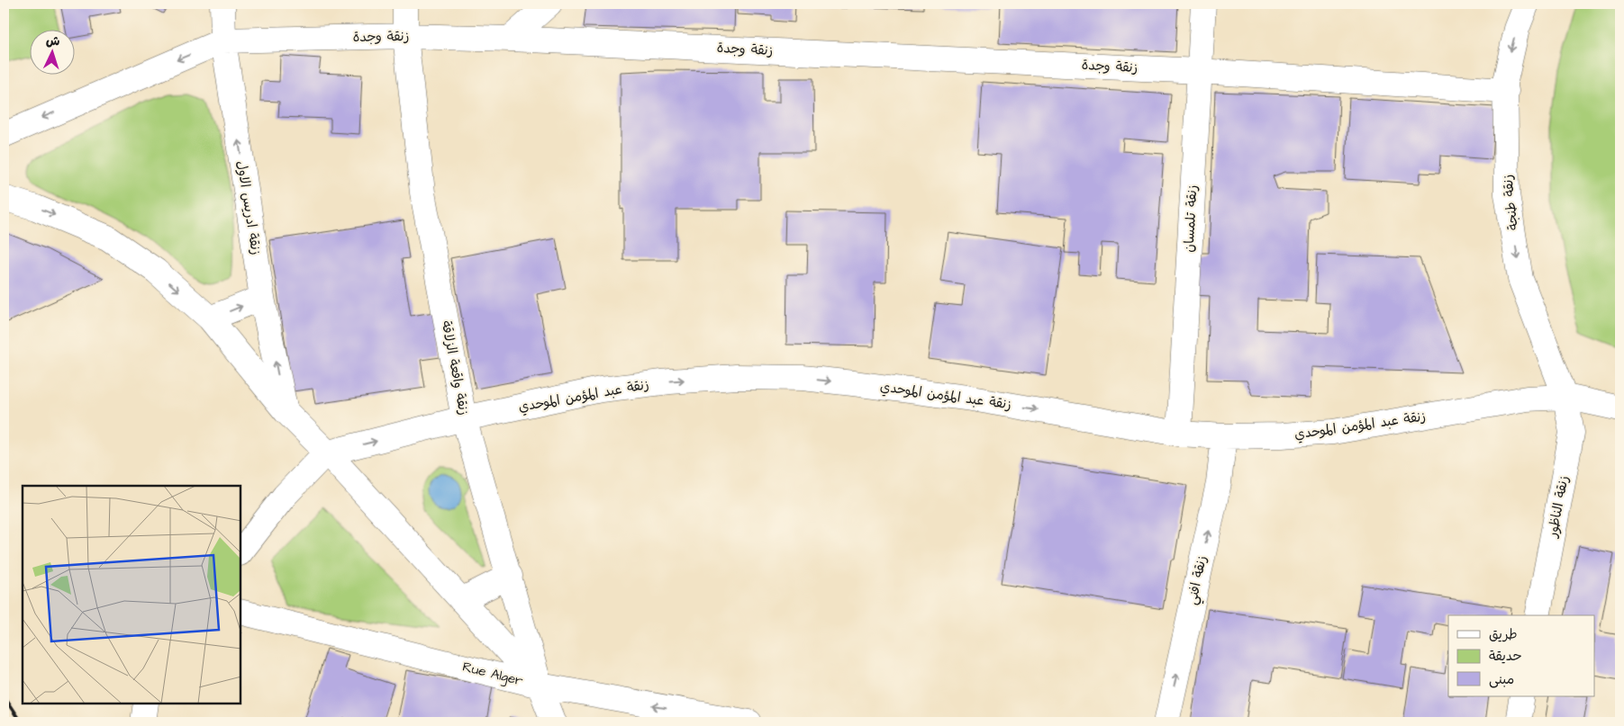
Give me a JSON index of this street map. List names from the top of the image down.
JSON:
{
  "streets": {
    "street": [
      "زنقة وجدة",
      "زنقة طنجة",
      "زنقة ادريس الاول",
      "زنقة تلمسان",
      "زنقة واقعة الزلاقة",
      "زنقة عبد المؤمن الموحدي",
      "زنقة الناظور",
      "زنقة افني",
      "Rue Alger"
    ]
  },
  "crossings": [
    ["زنقة وجدة", "زنقة طنجة"],
    ["زنقة وجدة", "زنقة ادريس الاول"],
    ["زنقة وجدة", "زنقة تلمسان"],
    ["زنقة وجدة", "زنقة واقعة الزلاقة"],
    ["زنقة طنجة", "زنقة عبد المؤمن الموحدي"],
    ["زنقة طنجة", "زنقة الناظور"],
    ["زنقة تلمسان", "زنقة عبد المؤمن الموحدي"],
    ["زنقة واقعة الزلاقة", "زنقة عبد المؤمن الموحدي"],
    ["زنقة واقعة الزلاقة", "Rue Alger"],
    ["زنقة عبد المؤمن الموحدي", "زنقة الناظور"],
    ["زنقة عبد المؤمن الموحدي", "زنقة افني"]
  ],
  "one_way": [
    "زنقة طنجة",
    "زنقة ادريس الاول",
    "زنقة عبد المؤمن الموحدي",
    "زنقة افني",
    "Rue Alger"
  ],
  "legend": ["طريق", "حديقة", "مبنى"],
  "north": "top"
}
